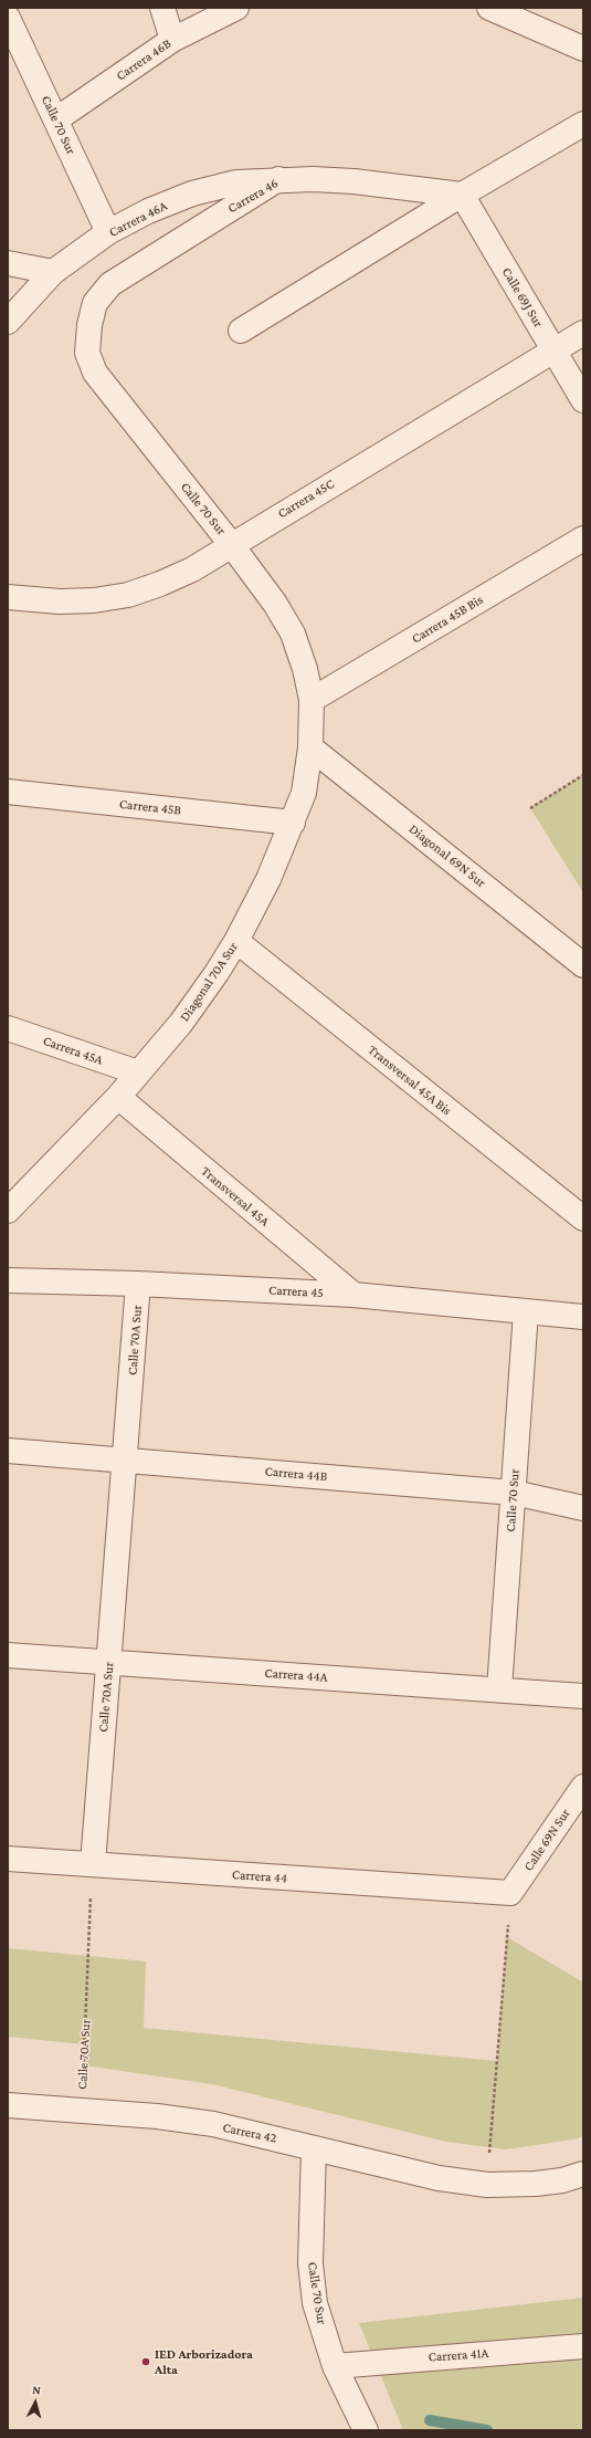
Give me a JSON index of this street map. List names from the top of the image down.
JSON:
{
  "streets": {
    "street": [
      "Carrera 46B",
      "Calle 70 Sur",
      "Carrera 46",
      "Carrera 46A",
      "Calle 69J Sur",
      "Carrera 45C",
      "Carrera 45B Bis",
      "Carrera 45B",
      "Diagonal 69N Sur",
      "Diagonal 70A Sur",
      "Carrera 45A",
      "Transversal 45A Bis",
      "Transversal 45A",
      "Carrera 45",
      "Calle 70A Sur",
      "Carrera 44B",
      "Carrera 44A",
      "Calle 69N Sur",
      "Carrera 44",
      "Carrera 42",
      "Carrera 41A"
    ]
  },
  "crossings": [
    ["Carrera 46B", "Calle 70 Sur"],
    ["Calle 70 Sur", "Carrera 46"],
    ["Calle 70 Sur", "Carrera 46A"],
    ["Calle 70 Sur", "Carrera 45C"],
    ["Calle 70 Sur", "Carrera 45B Bis"],
    ["Calle 70 Sur", "Diagonal 70A Sur"],
    ["Calle 70 Sur", "Carrera 45"],
    ["Calle 70 Sur", "Carrera 44B"],
    ["Calle 70 Sur", "Carrera 44A"],
    ["Calle 70 Sur", "Carrera 42"],
    ["Calle 70 Sur", "Carrera 41A"],
    ["Carrera 46", "Carrera 46A"],
    ["Carrera 46", "Calle 69J Sur"],
    ["Calle 69J Sur", "Carrera 45C"],
    ["Carrera 45B Bis", "Diagonal 70A Sur"],
    ["Carrera 45B", "Diagonal 70A Sur"],
    ["Diagonal 69N Sur", "Diagonal 70A Sur"],
    ["Diagonal 70A Sur", "Carrera 45A"],
    ["Diagonal 70A Sur", "Transversal 45A Bis"],
    ["Diagonal 70A Sur", "Transversal 45A"],
    ["Transversal 45A", "Carrera 45"],
    ["Carrera 45", "Calle 70A Sur"],
    ["Calle 70A Sur", "Carrera 44B"],
    ["Calle 70A Sur", "Carrera 44A"],
    ["Calle 70A Sur", "Carrera 44"],
    ["Calle 70A Sur", "Carrera 42"],
    ["Calle 69N Sur", "Carrera 44"]
  ],
  "places": ["IED Arborizadora Alta"],
  "north": "top"
}
